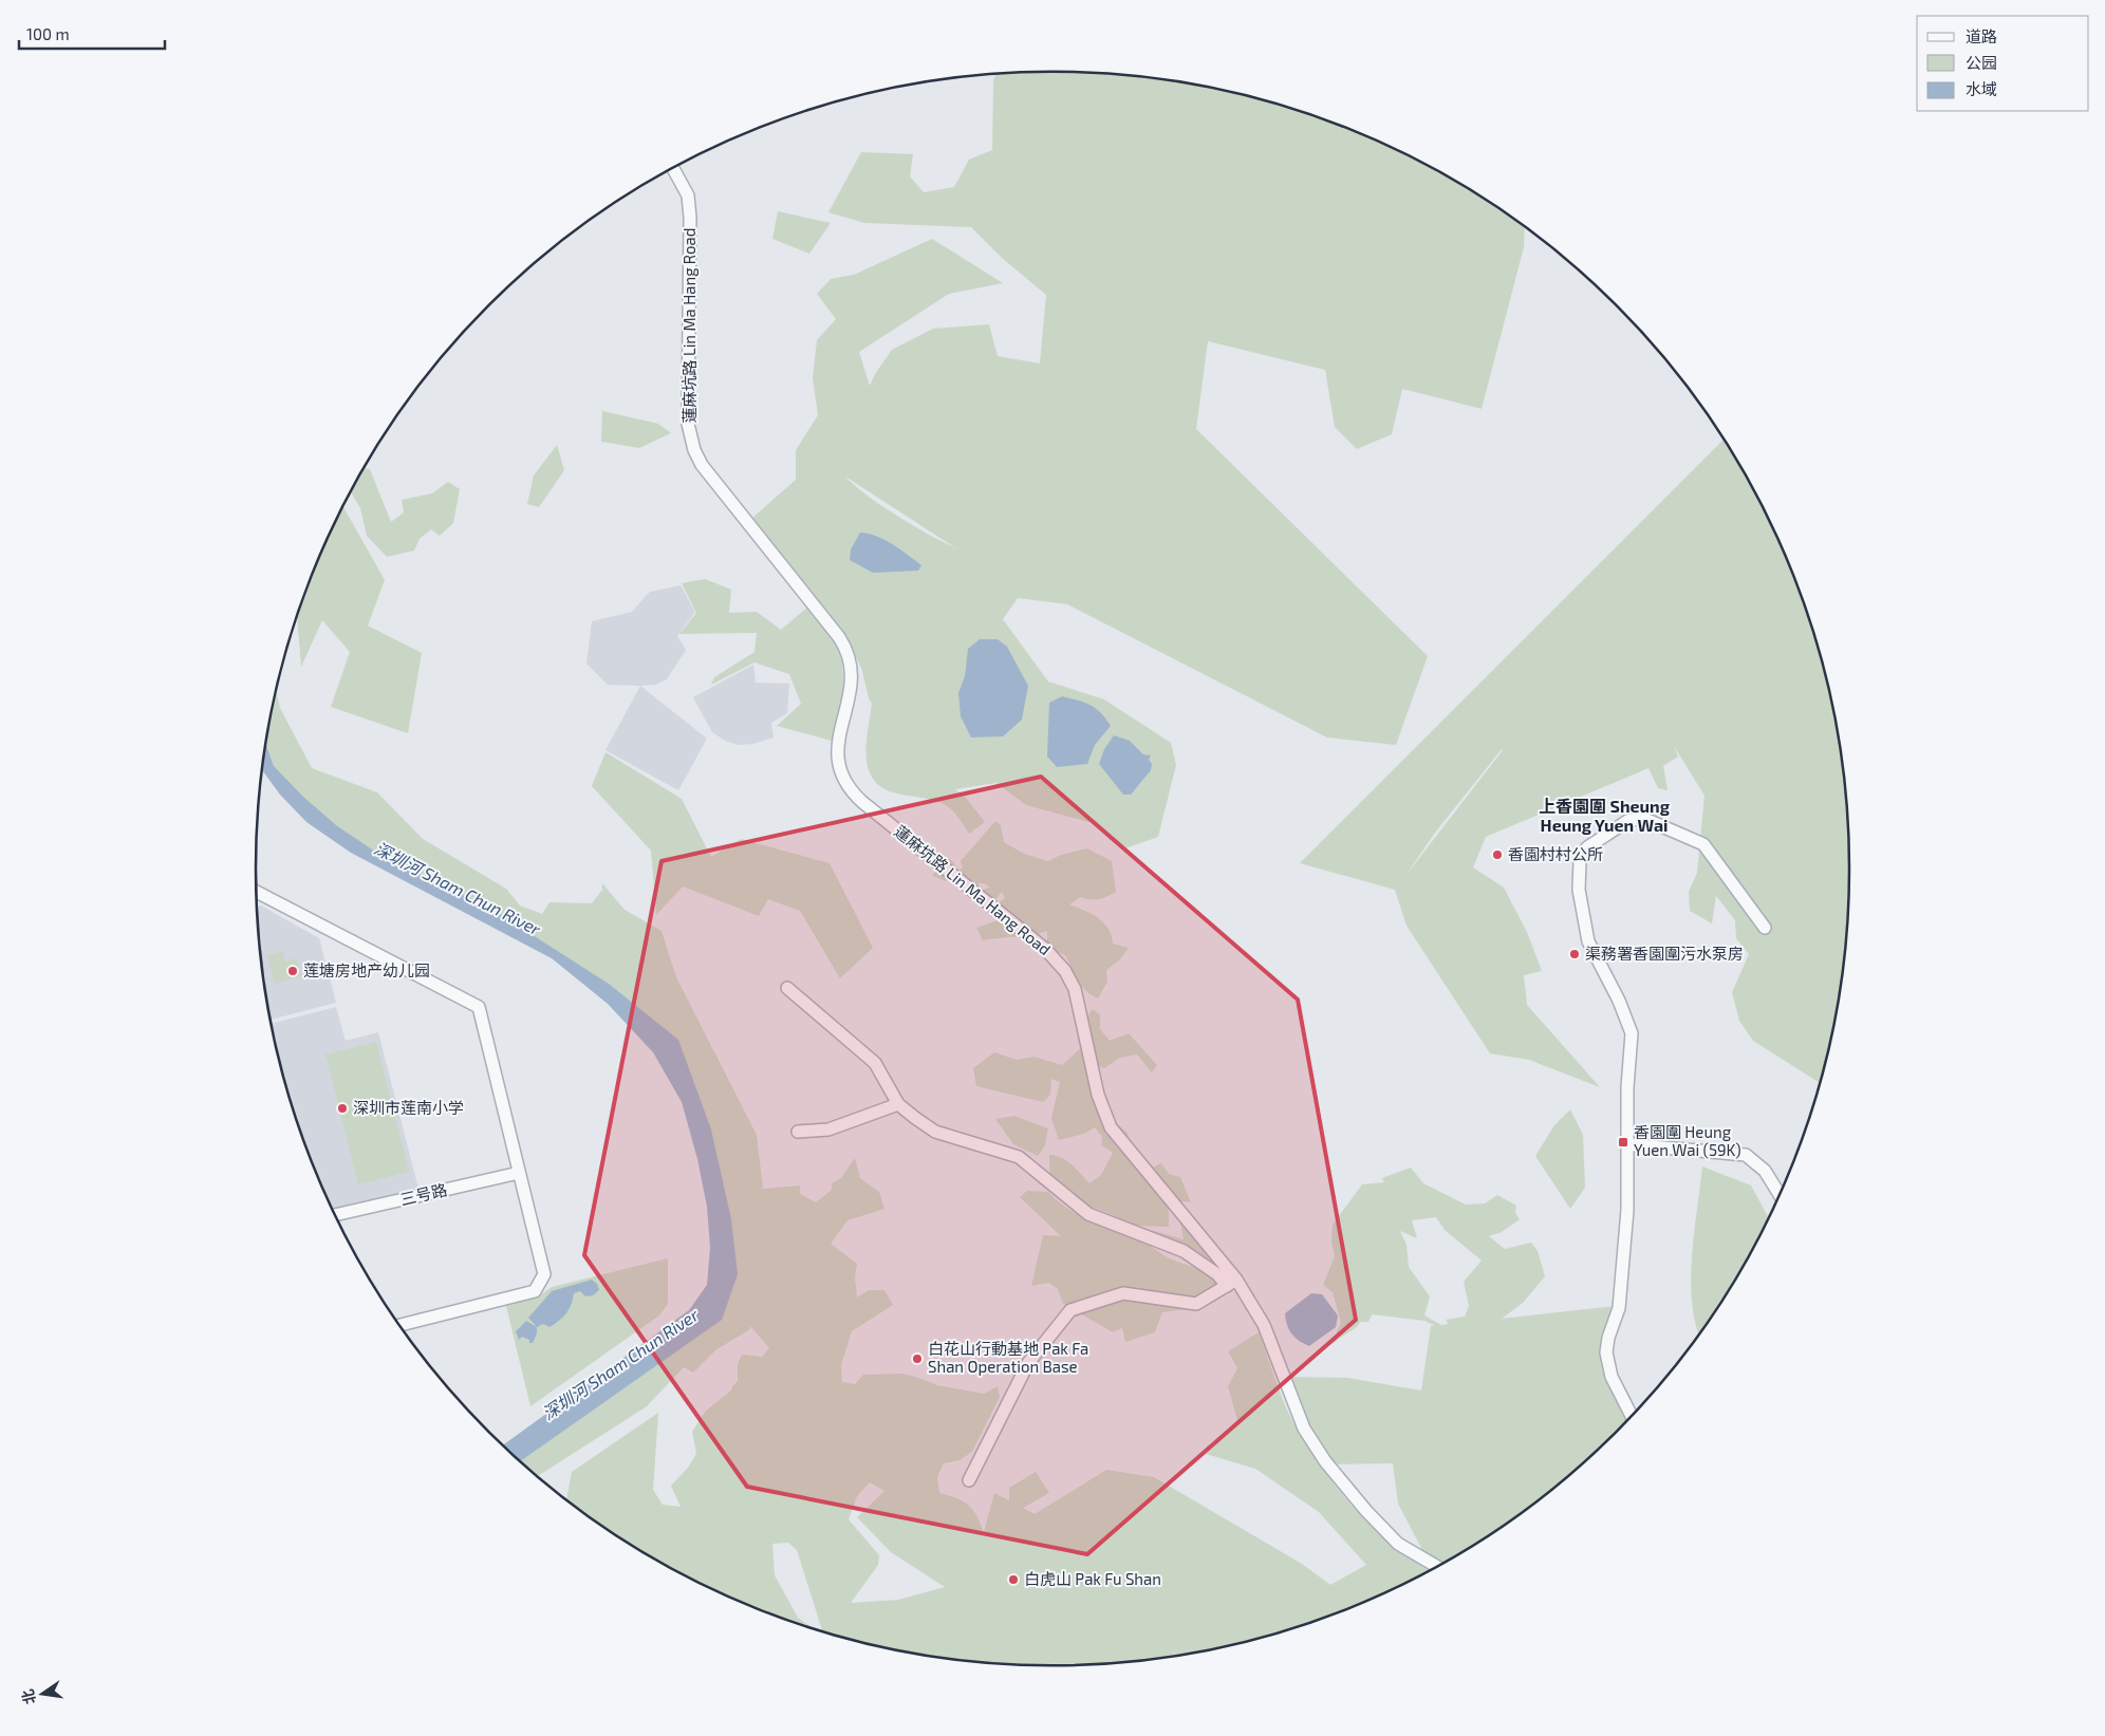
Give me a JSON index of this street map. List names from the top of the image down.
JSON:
{
  "streets": {
    "street": ["蓮麻坑路 Lin Ma Hang Road", "三号路"]
  },
  "districts": ["上香園圍 Sheung Heung Yuen Wai"],
  "water": ["深圳河 Sham Chun River"],
  "places": {
    "other": [
      "香園村村公所",
      "渠務署香園圍污水泵房",
      "莲塘房地产幼儿园",
      "深圳市莲南小学",
      "白花山行動基地 Pak Fa Shan Operation Base",
      "白虎山 Pak Fu Shan"
    ],
    "transit": ["香園圍 Heung Yuen Wai (59K)"]
  },
  "legend": ["道路", "公园", "水域"],
  "scale_bar": "100 m",
  "north": "left"
}
